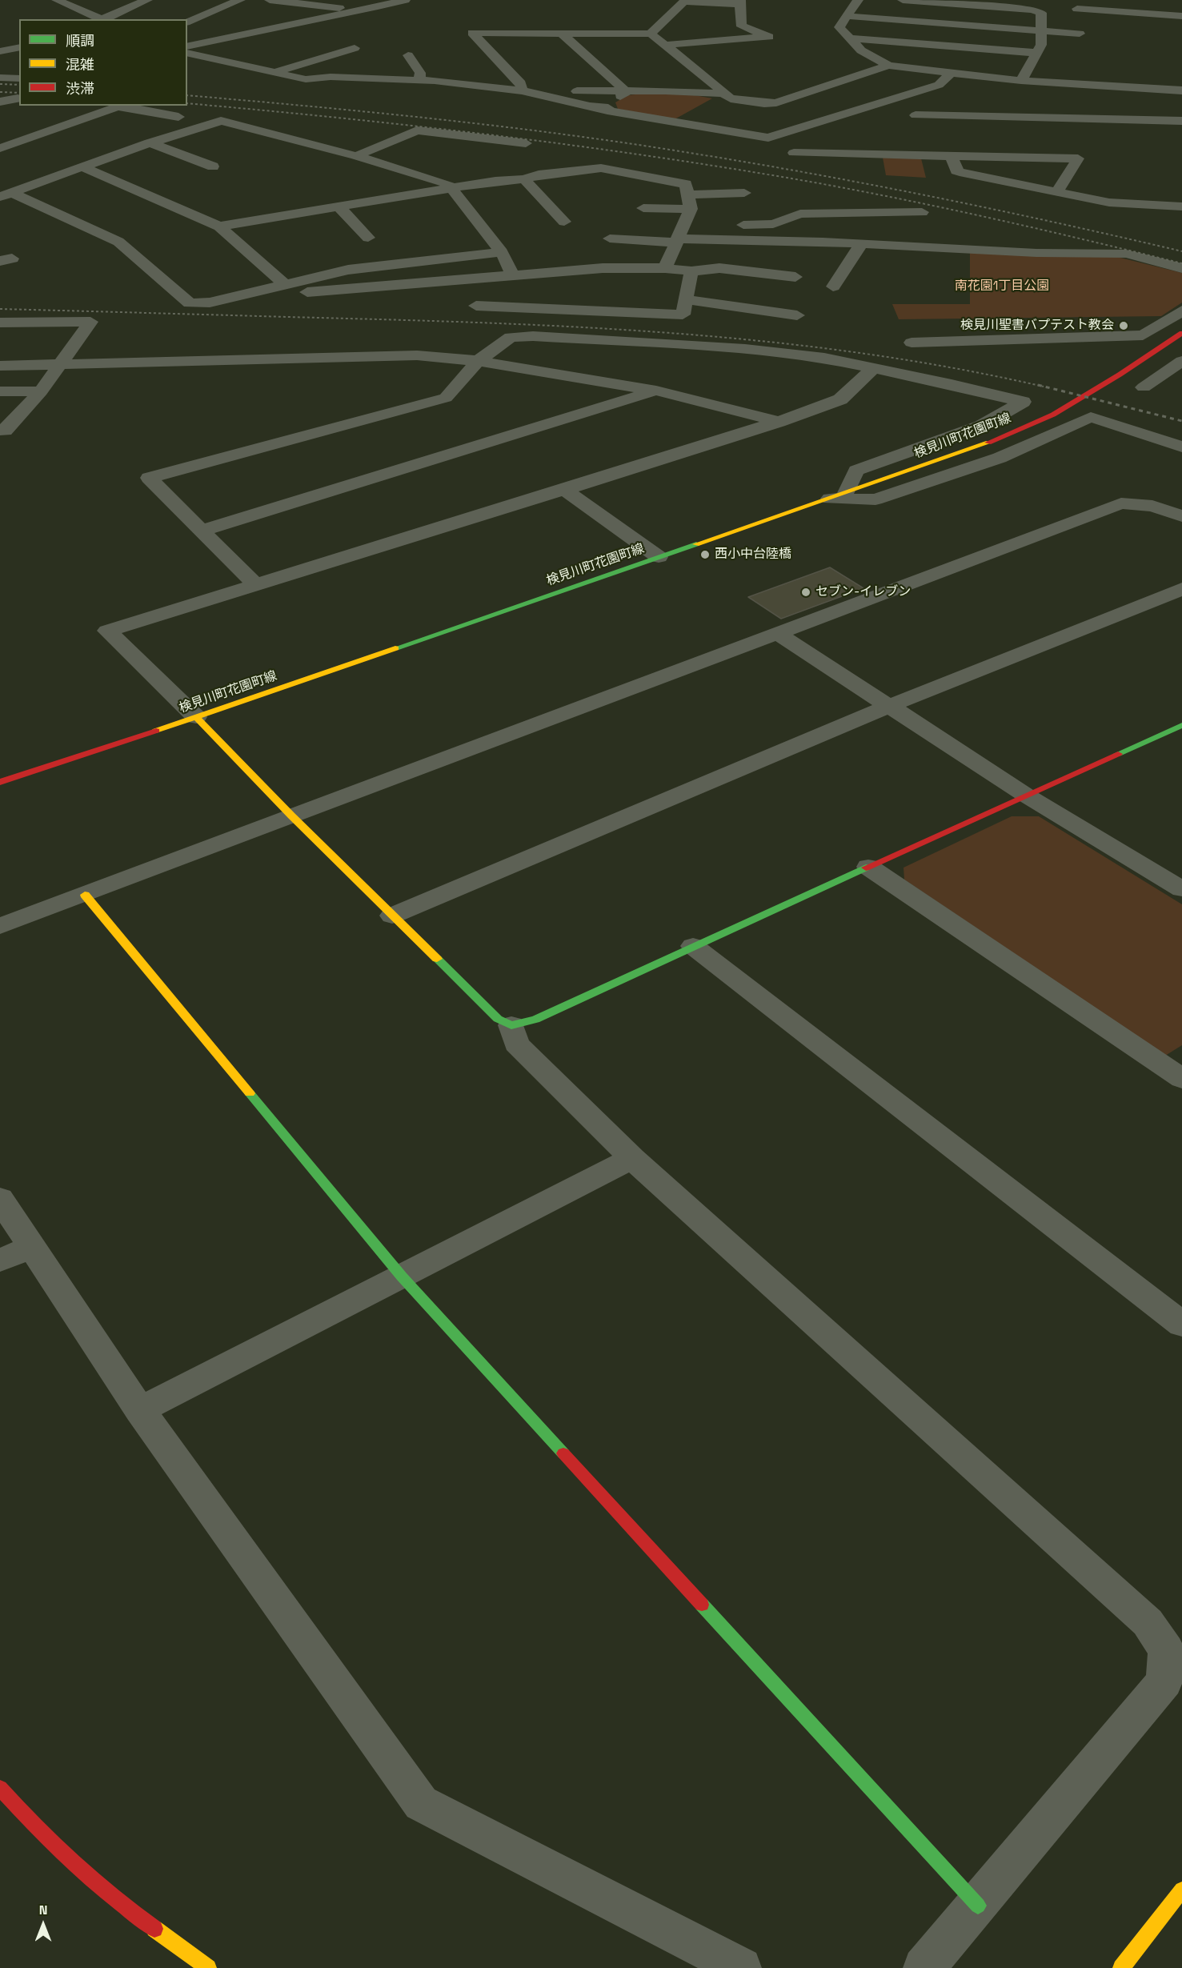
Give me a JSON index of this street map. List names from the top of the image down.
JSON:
{
  "streets": {
    "street": ["検見川町花園町線"]
  },
  "parks": ["南花園1丁目公園"],
  "places": ["検見川聖書バプテスト教会", "西小中台陸橋", "セブン-イレブン"],
  "legend": ["順調", "混雑", "渋滞"],
  "north": "top"
}
